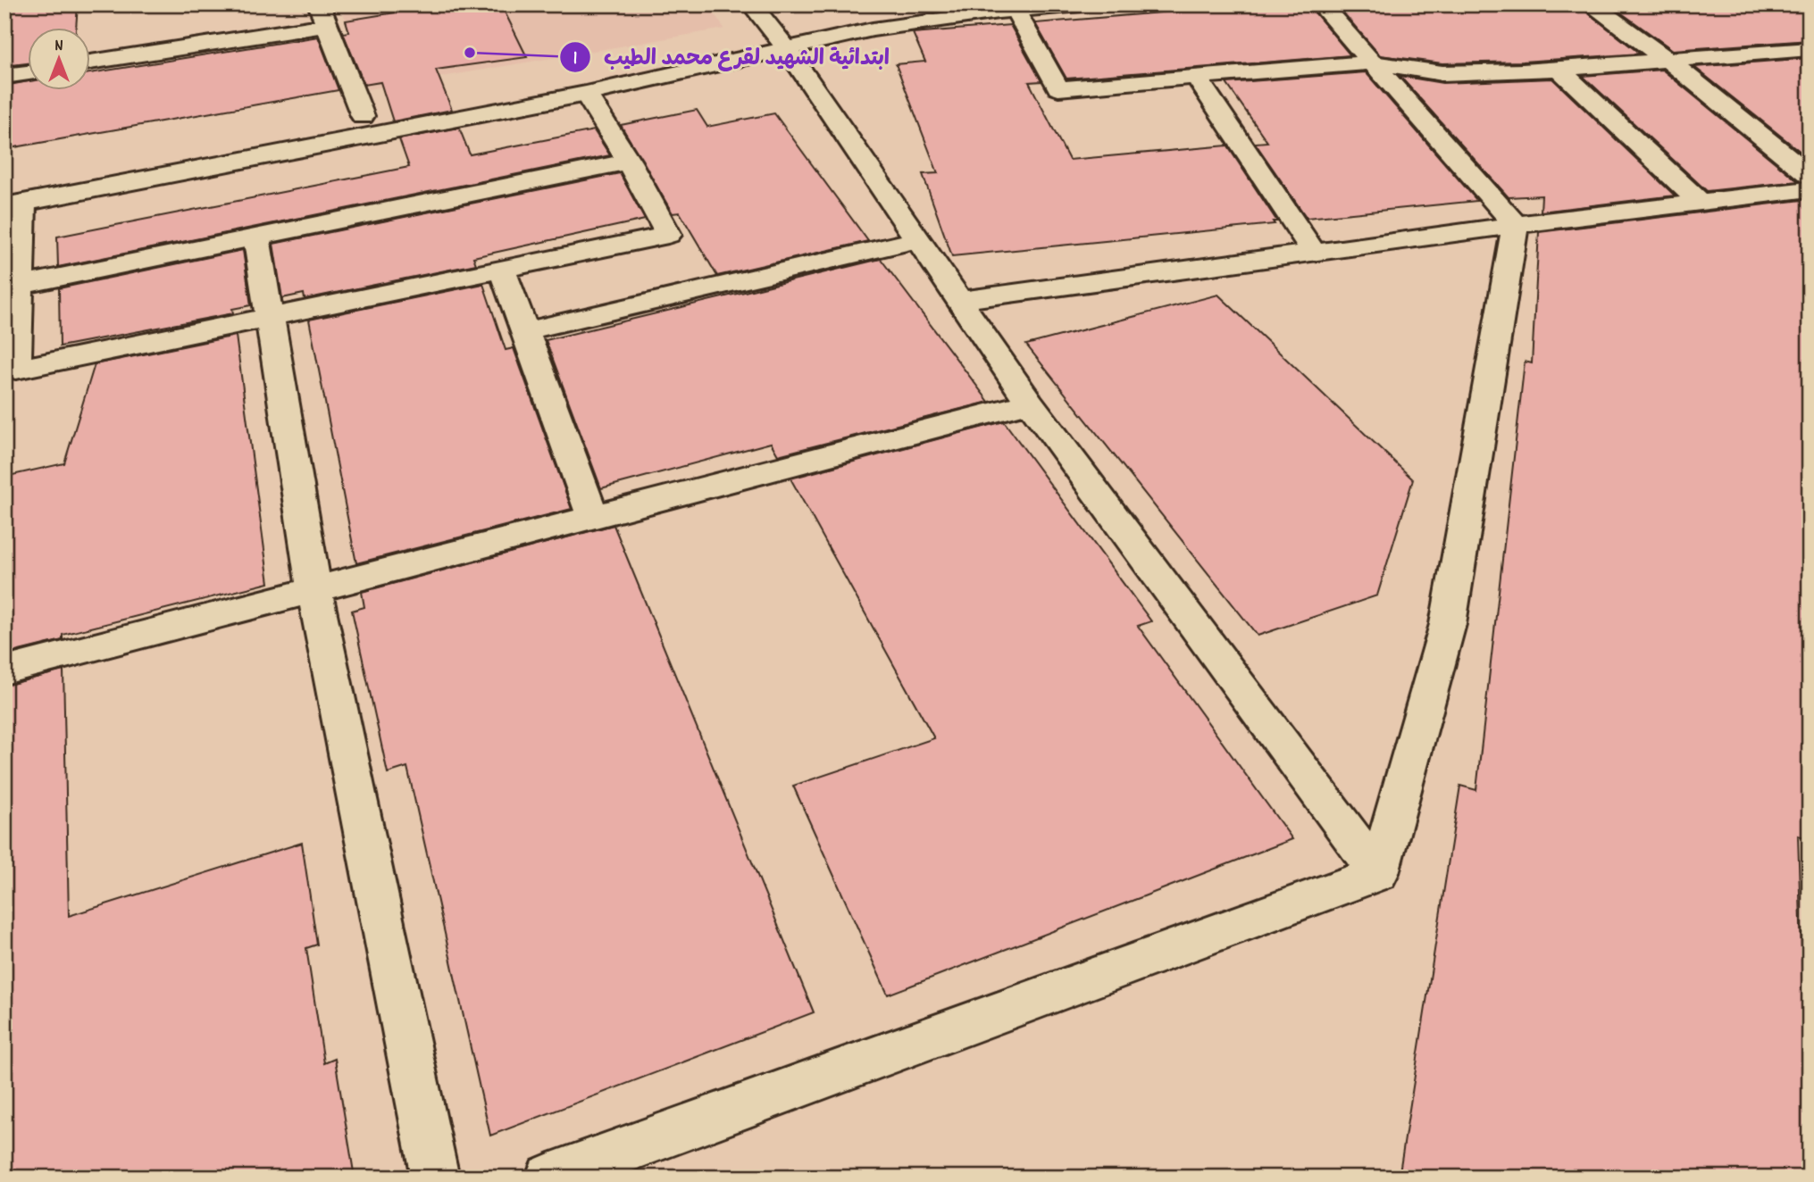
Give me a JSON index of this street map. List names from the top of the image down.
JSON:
{
  "places": ["ابتدائية الشهيد لقرع محمد الطيب"],
  "north": "top"
}
